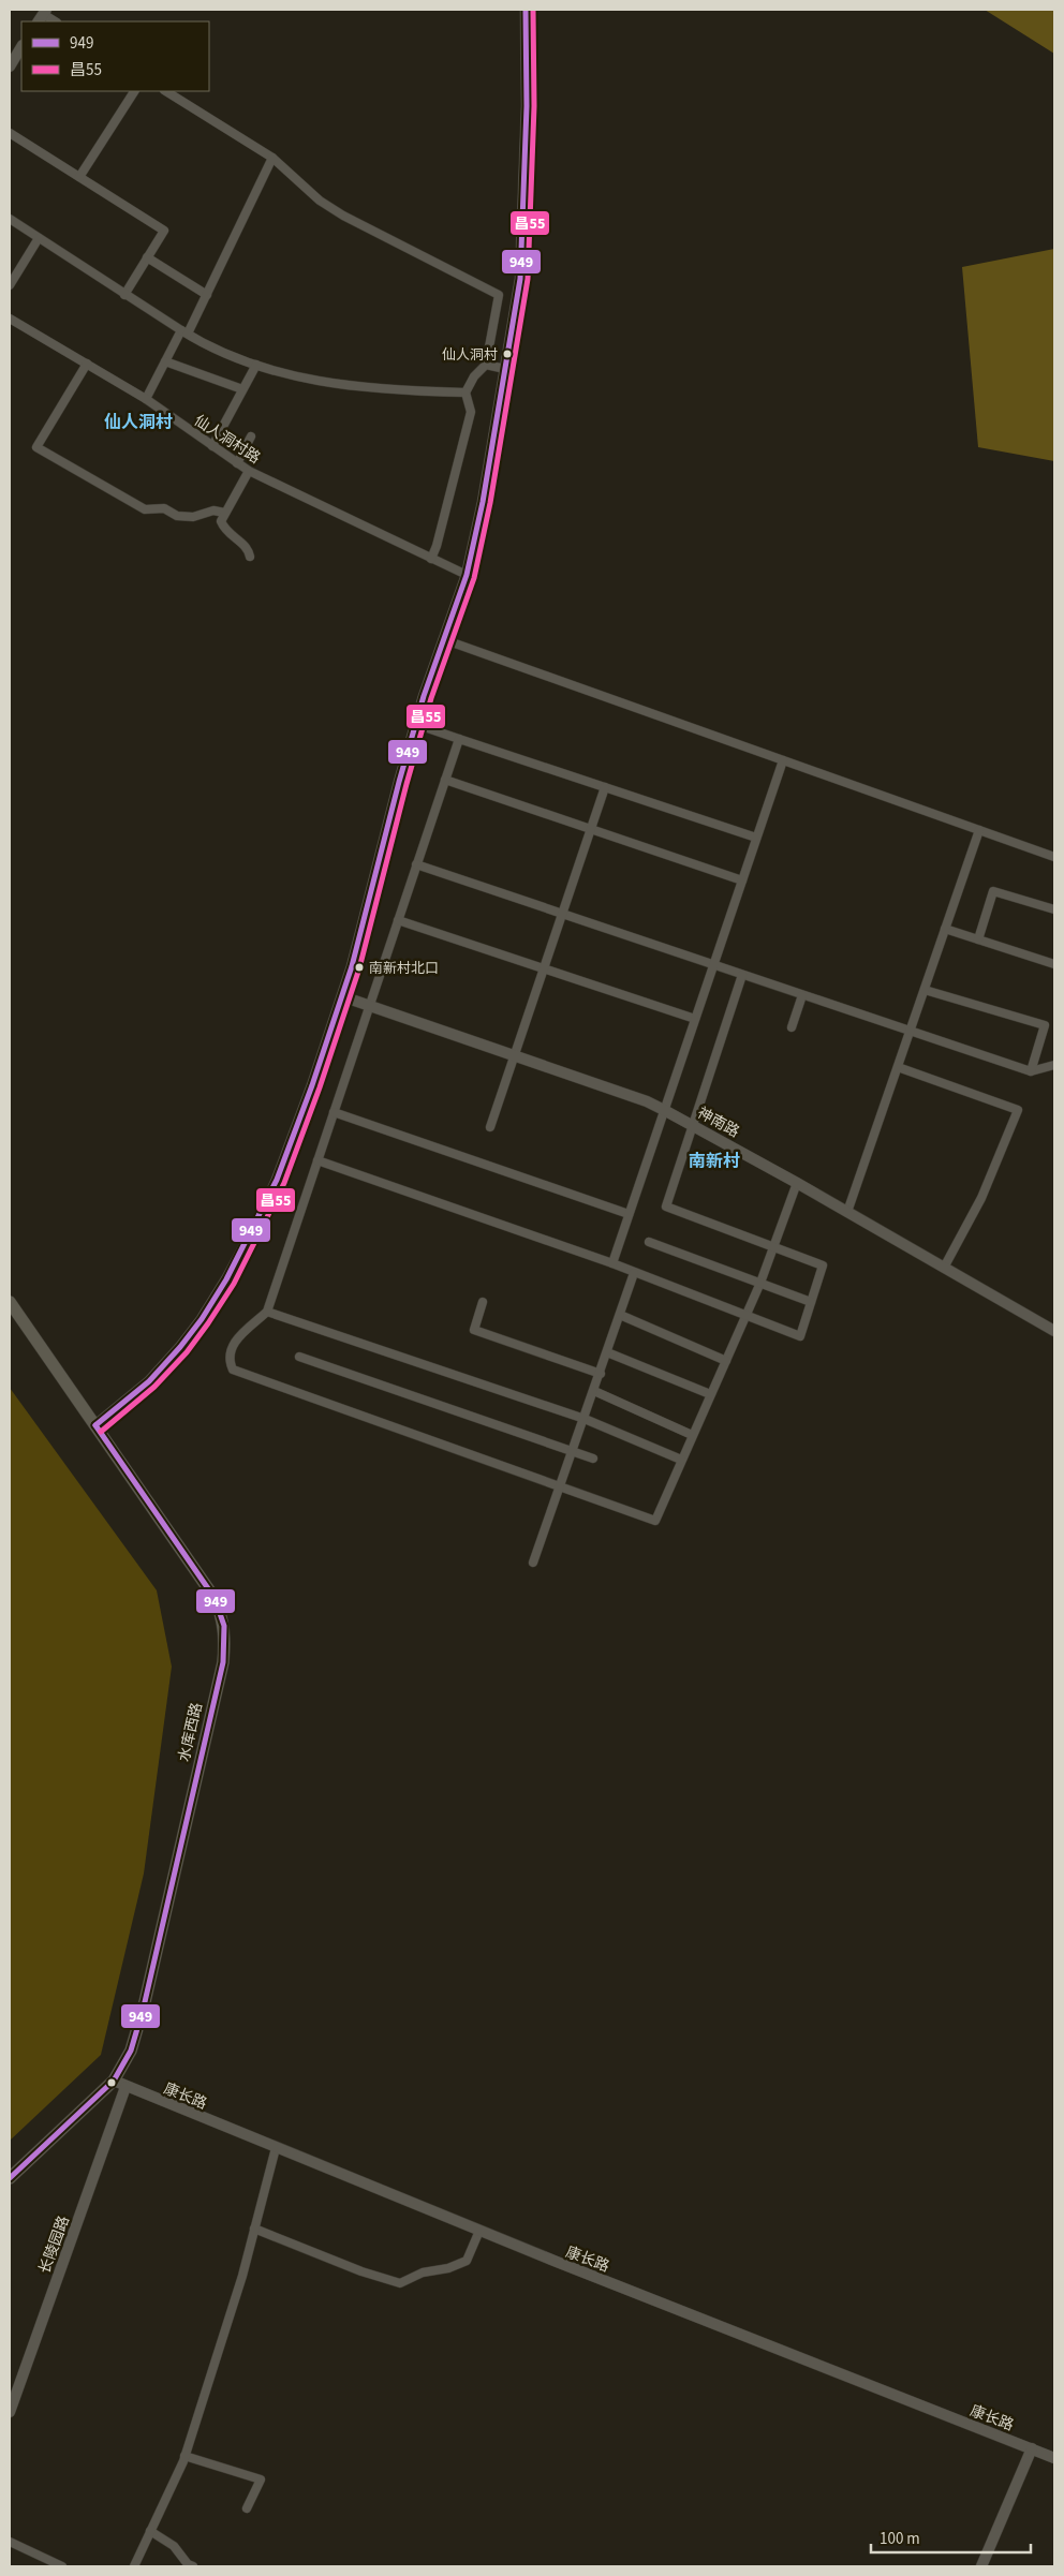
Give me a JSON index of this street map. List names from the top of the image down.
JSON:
{
  "streets": {
    "main road": ["水库西路"],
    "street": [
      "仙人洞村路",
      "神南路",
      "康长路",
      "长陵园路"
    ]
  },
  "crossings": [
    ["水库西路", "康长路"],
    ["康长路", "长陵园路"]
  ],
  "districts": ["仙人洞村", "南新村"],
  "places": ["仙人洞村", "南新村北口"],
  "lines": ["transit line 949", "transit line 昌55"],
  "legend": ["949", "昌55"],
  "scale_bar": "100 m"
}
